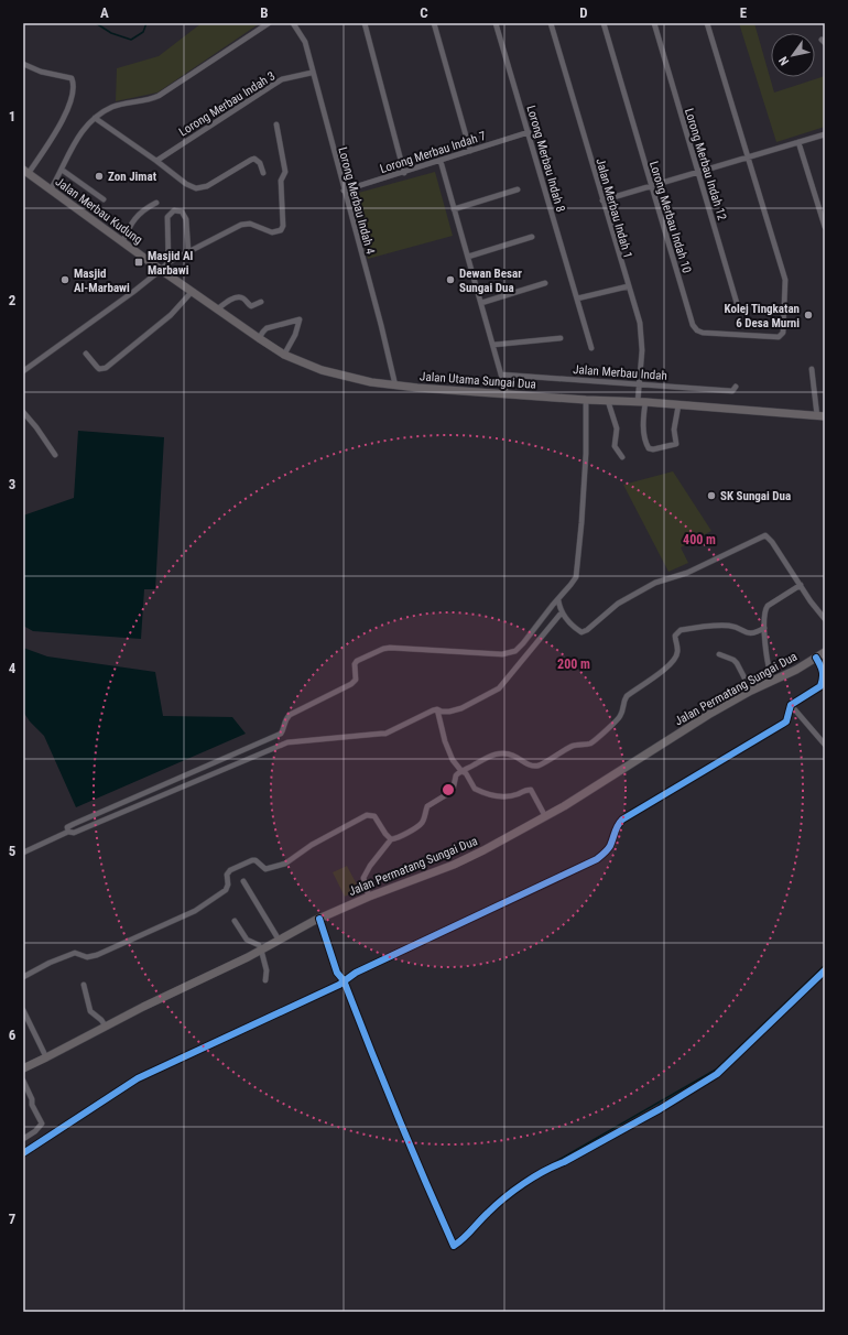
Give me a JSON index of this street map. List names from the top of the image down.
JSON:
{
  "streets": {
    "main road": ["Jalan Merbau Kudung", "Jalan Utama Sungai Dua", "Jalan Permatang Sungai Dua"],
    "street": [
      "Lorong Merbau Indah 3",
      "Lorong Merbau Indah 7",
      "Lorong Merbau Indah 8",
      "Lorong Merbau Indah 12",
      "Lorong Merbau Indah 4",
      "Jalan Merbau Indah 1",
      "Lorong Merbau Indah 10",
      "Jalan Merbau Indah"
    ]
  },
  "crossings": [
    ["Lorong Merbau Indah 3", "Lorong Merbau Indah 4"],
    ["Lorong Merbau Indah 7", "Lorong Merbau Indah 8"],
    ["Lorong Merbau Indah 7", "Lorong Merbau Indah 4"],
    ["Lorong Merbau Indah 4", "Jalan Utama Sungai Dua"],
    ["Jalan Merbau Indah 1", "Jalan Merbau Indah"],
    ["Jalan Merbau Indah 1", "Jalan Utama Sungai Dua"],
    ["Jalan Merbau Kudung", "Jalan Utama Sungai Dua"]
  ],
  "places": {
    "other": [
      "Zon Jimat",
      "Masjid Al-Marbawi",
      "Dewan Besar Sungai Dua",
      "Kolej Tingkatan 6 Desa Murni",
      "SK Sungai Dua"
    ],
    "transit": ["Masjid Al Marbawi"]
  },
  "north": "bottom left",
  "grid": {
    "columns": [
      "A",
      "B",
      "C",
      "D",
      "E"
    ],
    "rows": [
      "1",
      "2",
      "3",
      "4",
      "5",
      "6",
      "7"
    ]
  },
  "rings": ["400 m", "200 m"]
}
